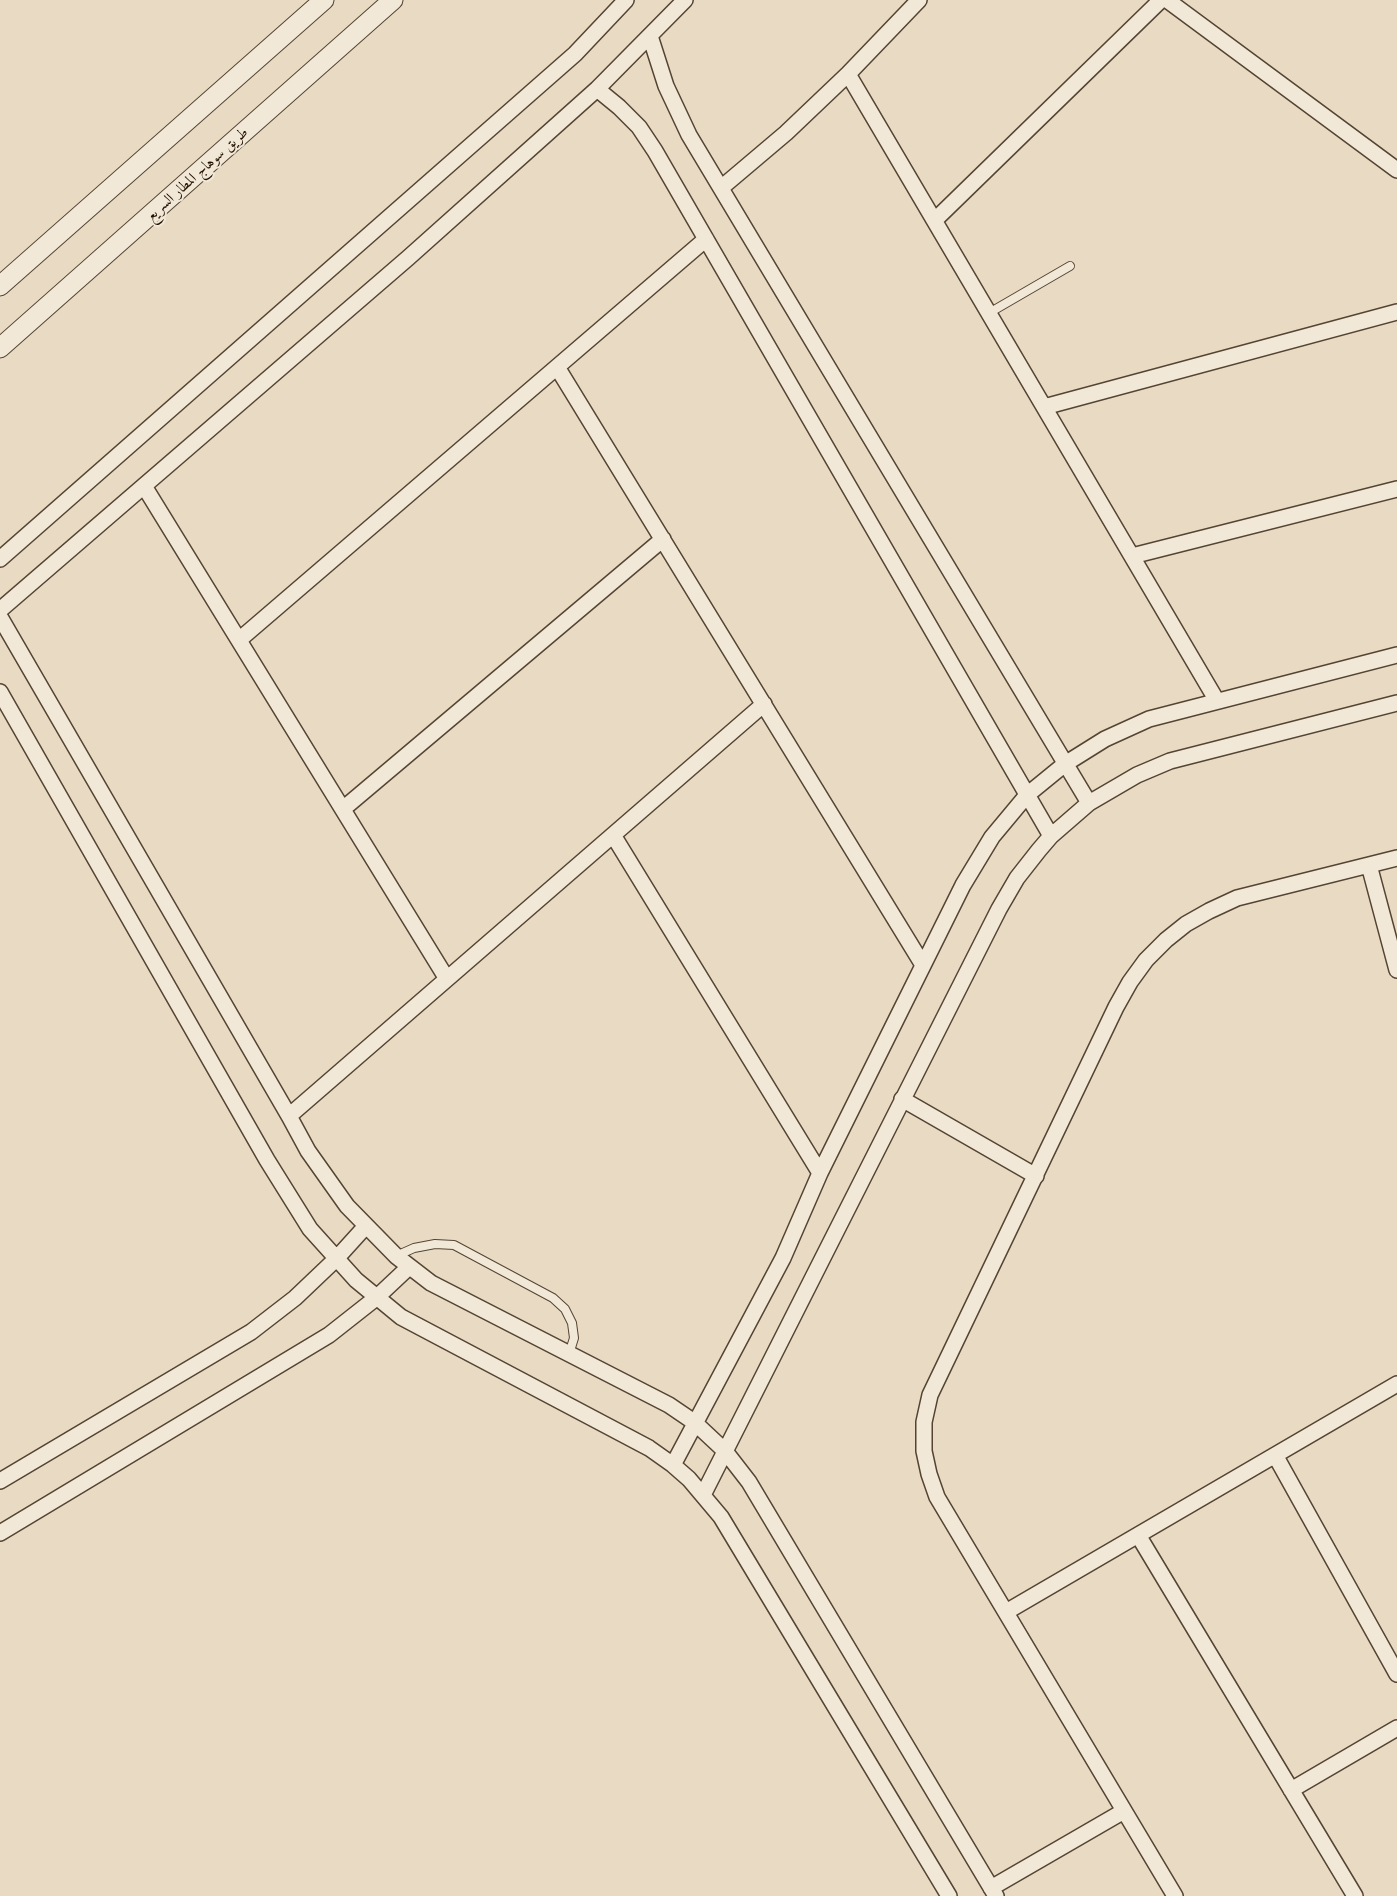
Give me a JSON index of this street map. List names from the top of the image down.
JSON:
{
  "streets": {
    "street": ["طريق سوهاج المطار السريع"]
  }
}
